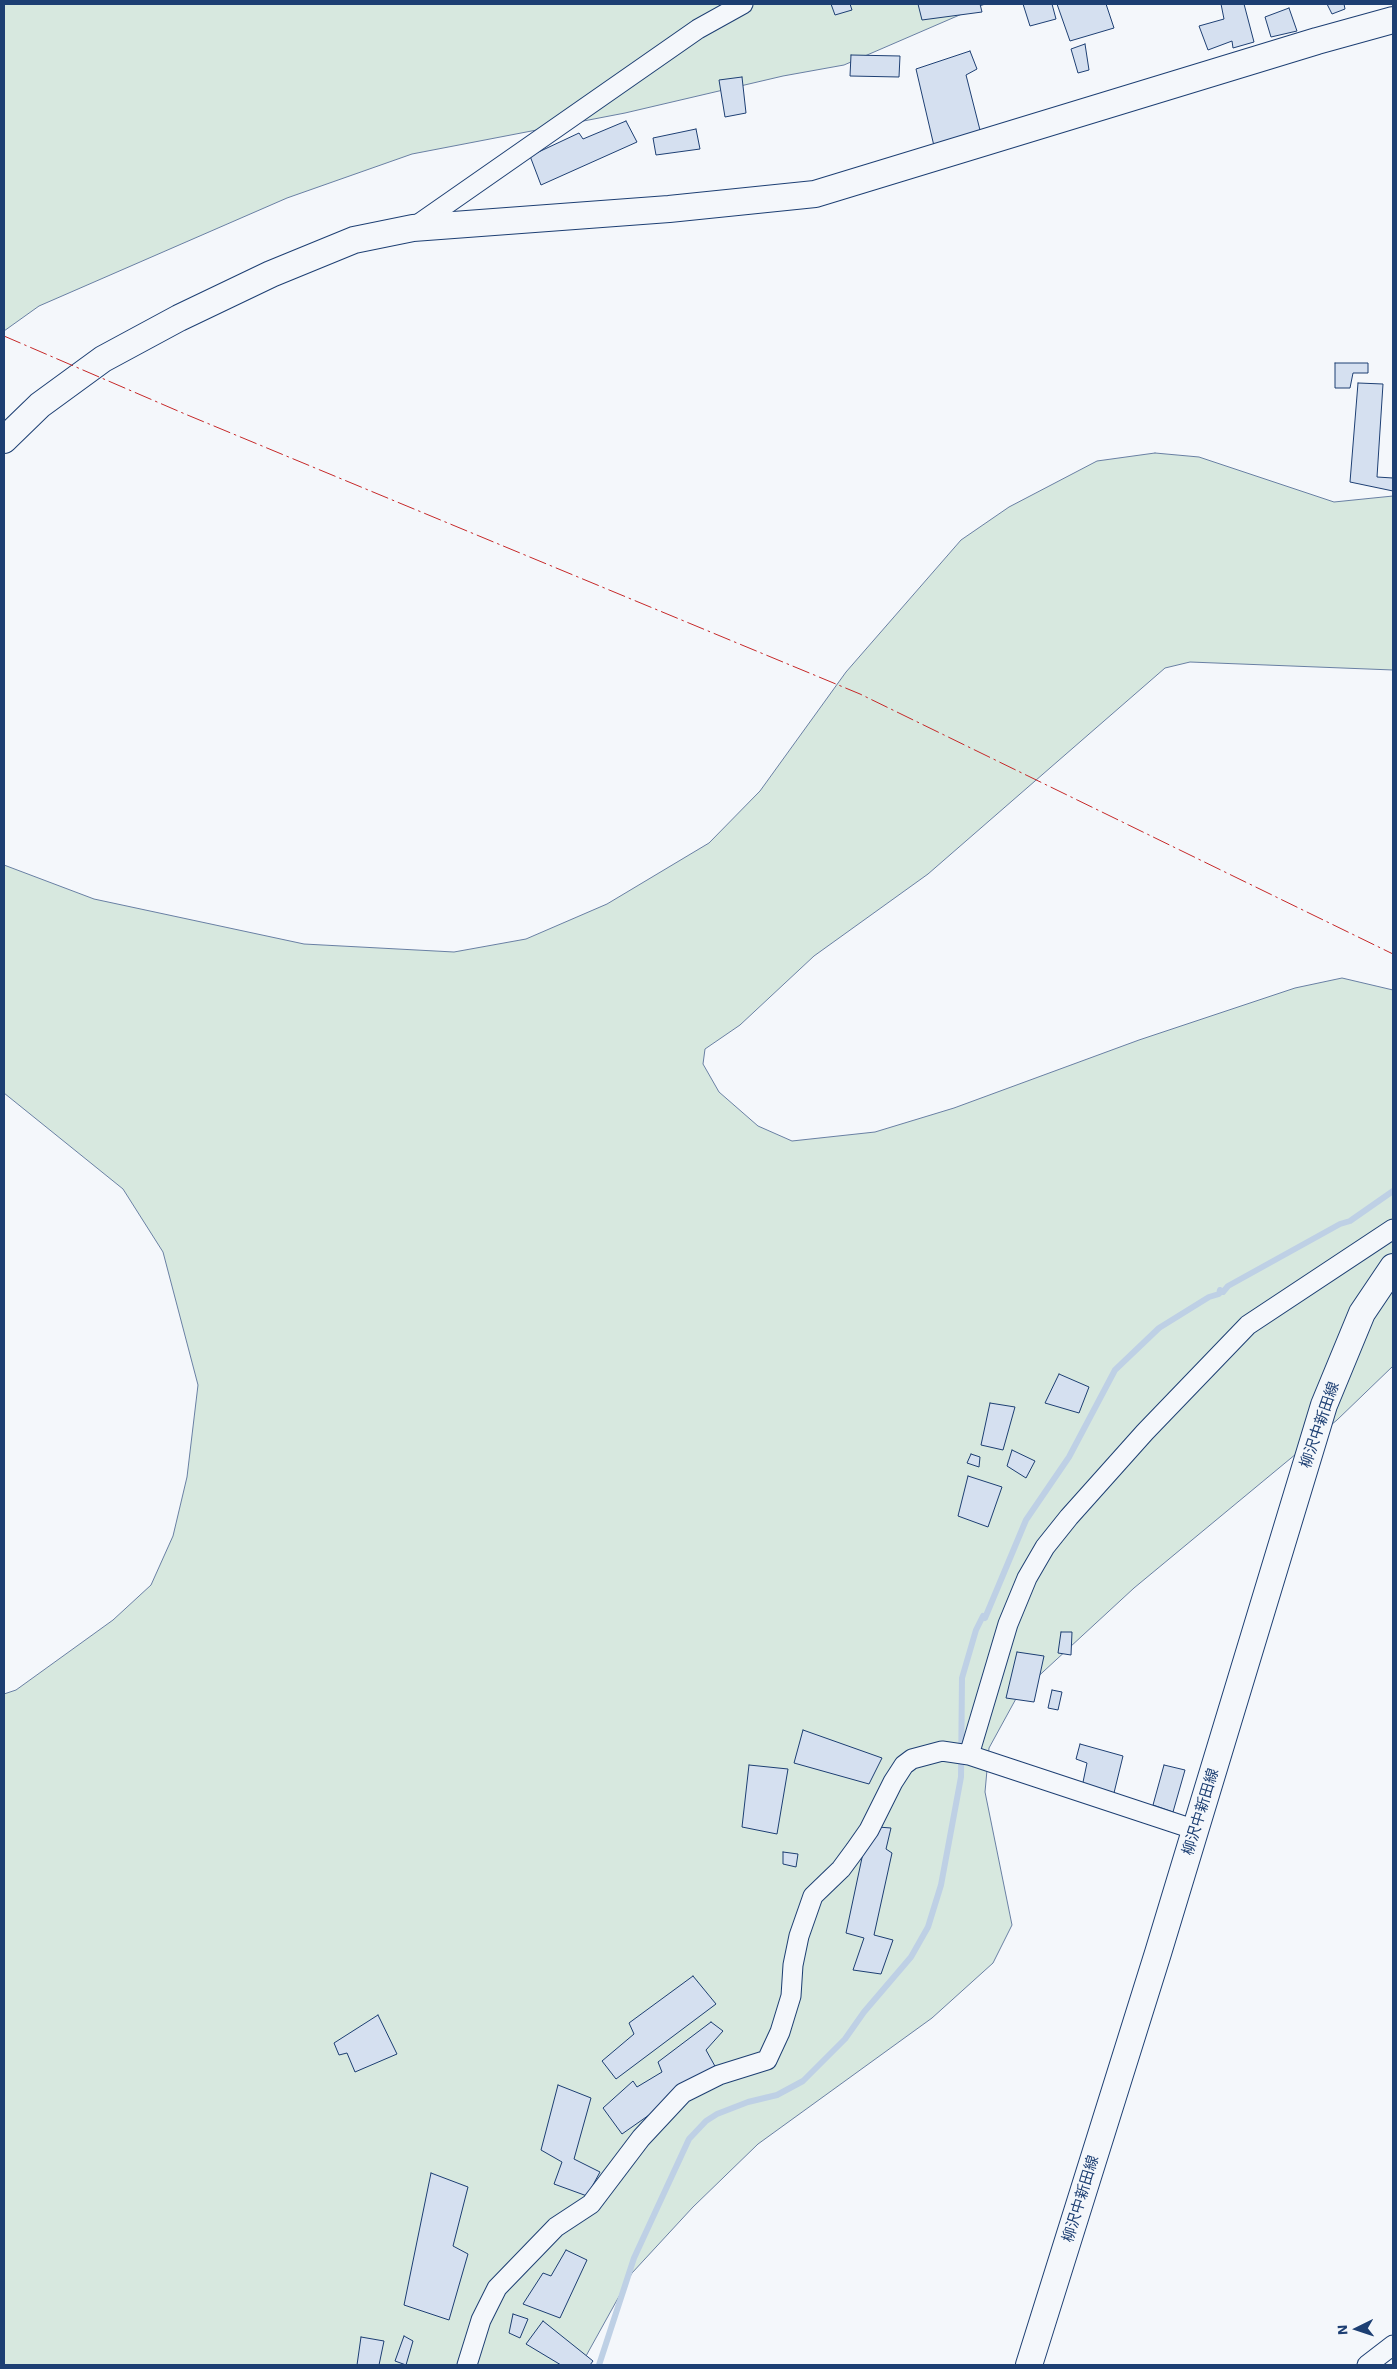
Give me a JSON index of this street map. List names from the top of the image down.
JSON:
{
  "streets": {
    "street": ["柳沢中新田線"]
  },
  "north": "left"
}
